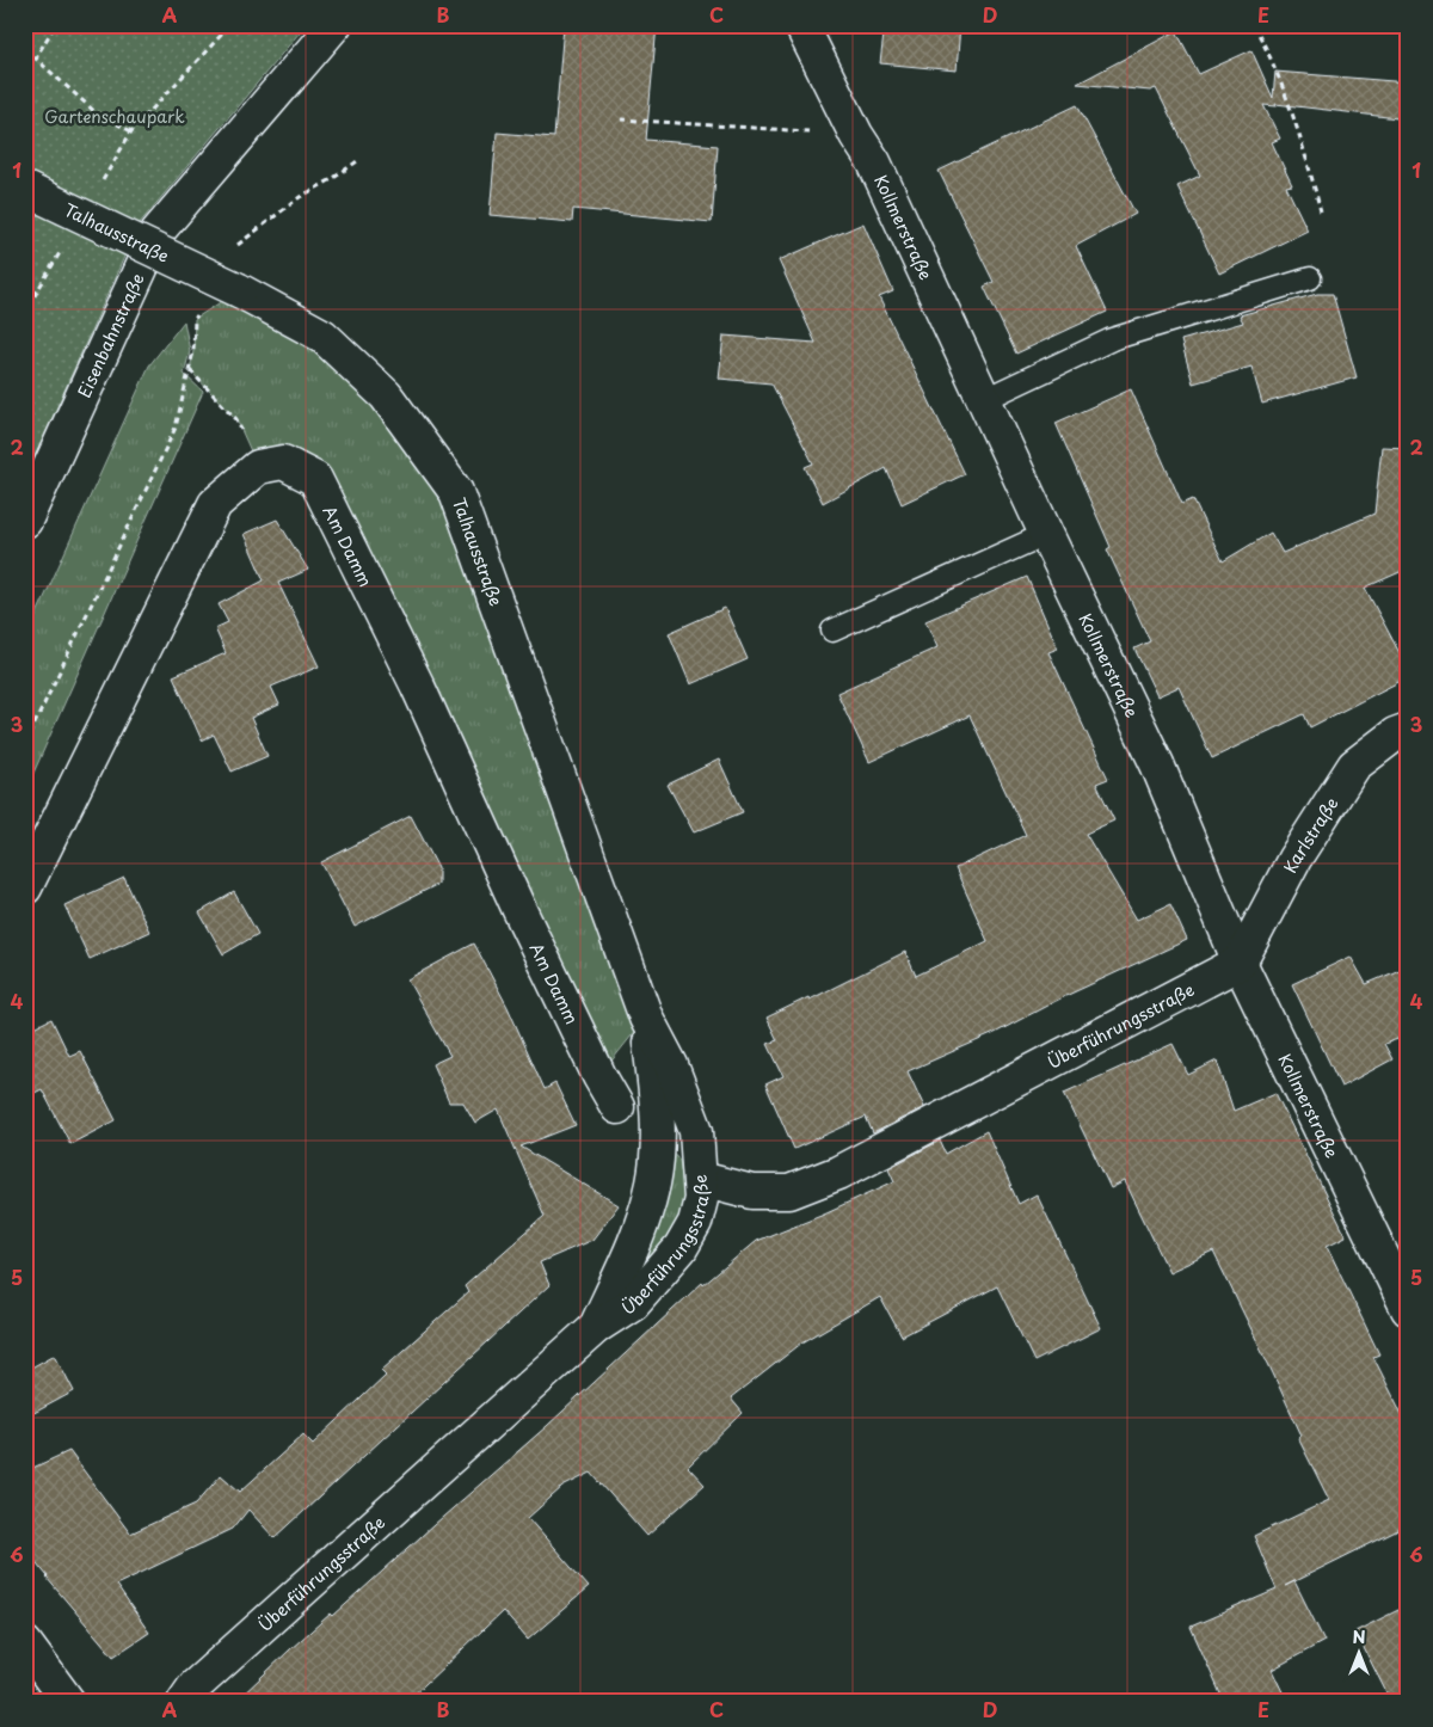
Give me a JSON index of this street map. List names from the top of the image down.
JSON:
{
  "streets": {
    "street": [
      "Kollmerstraße",
      "Talhausstraße",
      "Eisenbahnstraße",
      "Am Damm",
      "Karlstraße",
      "Überführungsstraße"
    ]
  },
  "crossings": [
    ["Kollmerstraße", "Karlstraße"],
    ["Kollmerstraße", "Überführungsstraße"],
    ["Talhausstraße", "Überführungsstraße"],
    ["Karlstraße", "Überführungsstraße"]
  ],
  "parks": ["Gartenschaupark"],
  "north": "top",
  "grid": {
    "columns": [
      "A",
      "B",
      "C",
      "D",
      "E"
    ],
    "rows": [
      "1",
      "2",
      "3",
      "4",
      "5",
      "6"
    ]
  }
}
